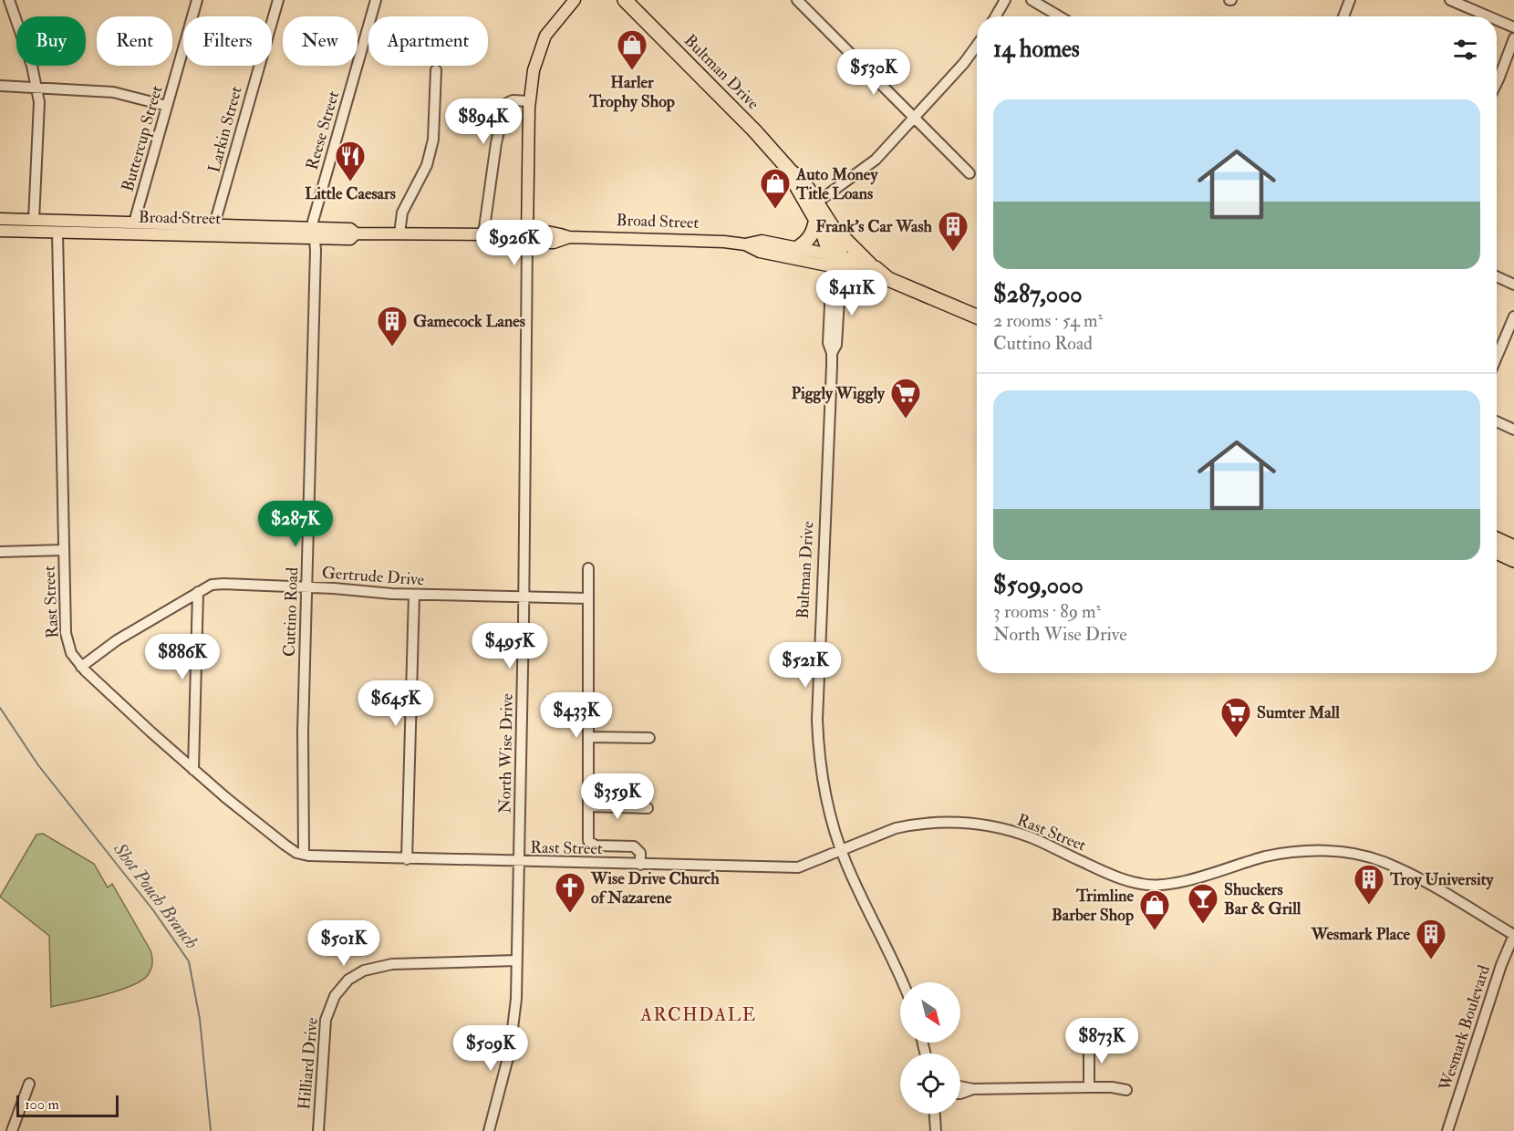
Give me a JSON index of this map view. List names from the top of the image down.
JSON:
{
  "streets": {
    "highway": ["Bultman Drive", "Broad Street"],
    "street": [
      "Larkin Street",
      "Reese Street",
      "Buttercup Street",
      "Gertrude Drive",
      "Rast Street",
      "Cuttino Road",
      "North Wise Drive",
      "Wesmark Boulevard",
      "Hilliard Drive"
    ]
  },
  "crossings": [
    ["Bultman Drive", "Broad Street"],
    ["Bultman Drive", "Rast Street"],
    ["Larkin Street", "Broad Street"],
    ["Reese Street", "Broad Street"],
    ["Reese Street", "Cuttino Road"],
    ["Buttercup Street", "Broad Street"],
    ["Broad Street", "Rast Street"],
    ["Broad Street", "Cuttino Road"],
    ["Broad Street", "North Wise Drive"],
    ["Gertrude Drive", "Rast Street"],
    ["Gertrude Drive", "Cuttino Road"],
    ["Gertrude Drive", "North Wise Drive"],
    ["Rast Street", "Cuttino Road"],
    ["Rast Street", "North Wise Drive"],
    ["Rast Street", "Wesmark Boulevard"],
    ["North Wise Drive", "Hilliard Drive"]
  ],
  "districts": ["ARCHDALE"],
  "water": ["Shot Pouch Branch"],
  "places": {
    "shop": ["Harler Trophy Shop", "Auto Money Title Loans", "Trimline Barber Shop"],
    "restaurant": ["Little Caesars"],
    "building": [
      "Frank's Car Wash",
      "Gamecock Lanes",
      "Troy University",
      "Wesmark Place"
    ],
    "supermarket": ["Piggly Wiggly", "Sumter Mall"],
    "church": ["Wise Drive Church of Nazarene"],
    "bar": ["Shuckers Bar & Grill"]
  },
  "scale_bar": "100 m",
  "north": "bottom right",
  "page": {
    "chip": [
      "Buy",
      "Rent",
      "Filters",
      "New",
      "Apartment"
    ],
    "heading": "14 homes",
    "price": [
      "$530K",
      "$894K",
      "$926K",
      "$411K",
      "$287K",
      "$495K",
      "$886K",
      "$521K",
      "$645K",
      "$433K",
      "$359K",
      "$501K",
      "$873K",
      "$509K"
    ],
    "list": [
      {
        "name": "$287,000",
        "note": "2 rooms · 54 m² · Cuttino Road"
      },
      {
        "name": "$509,000",
        "note": "3 rooms · 89 m² · North Wise Drive"
      }
    ],
    "scale": "100 m"
  }
}
